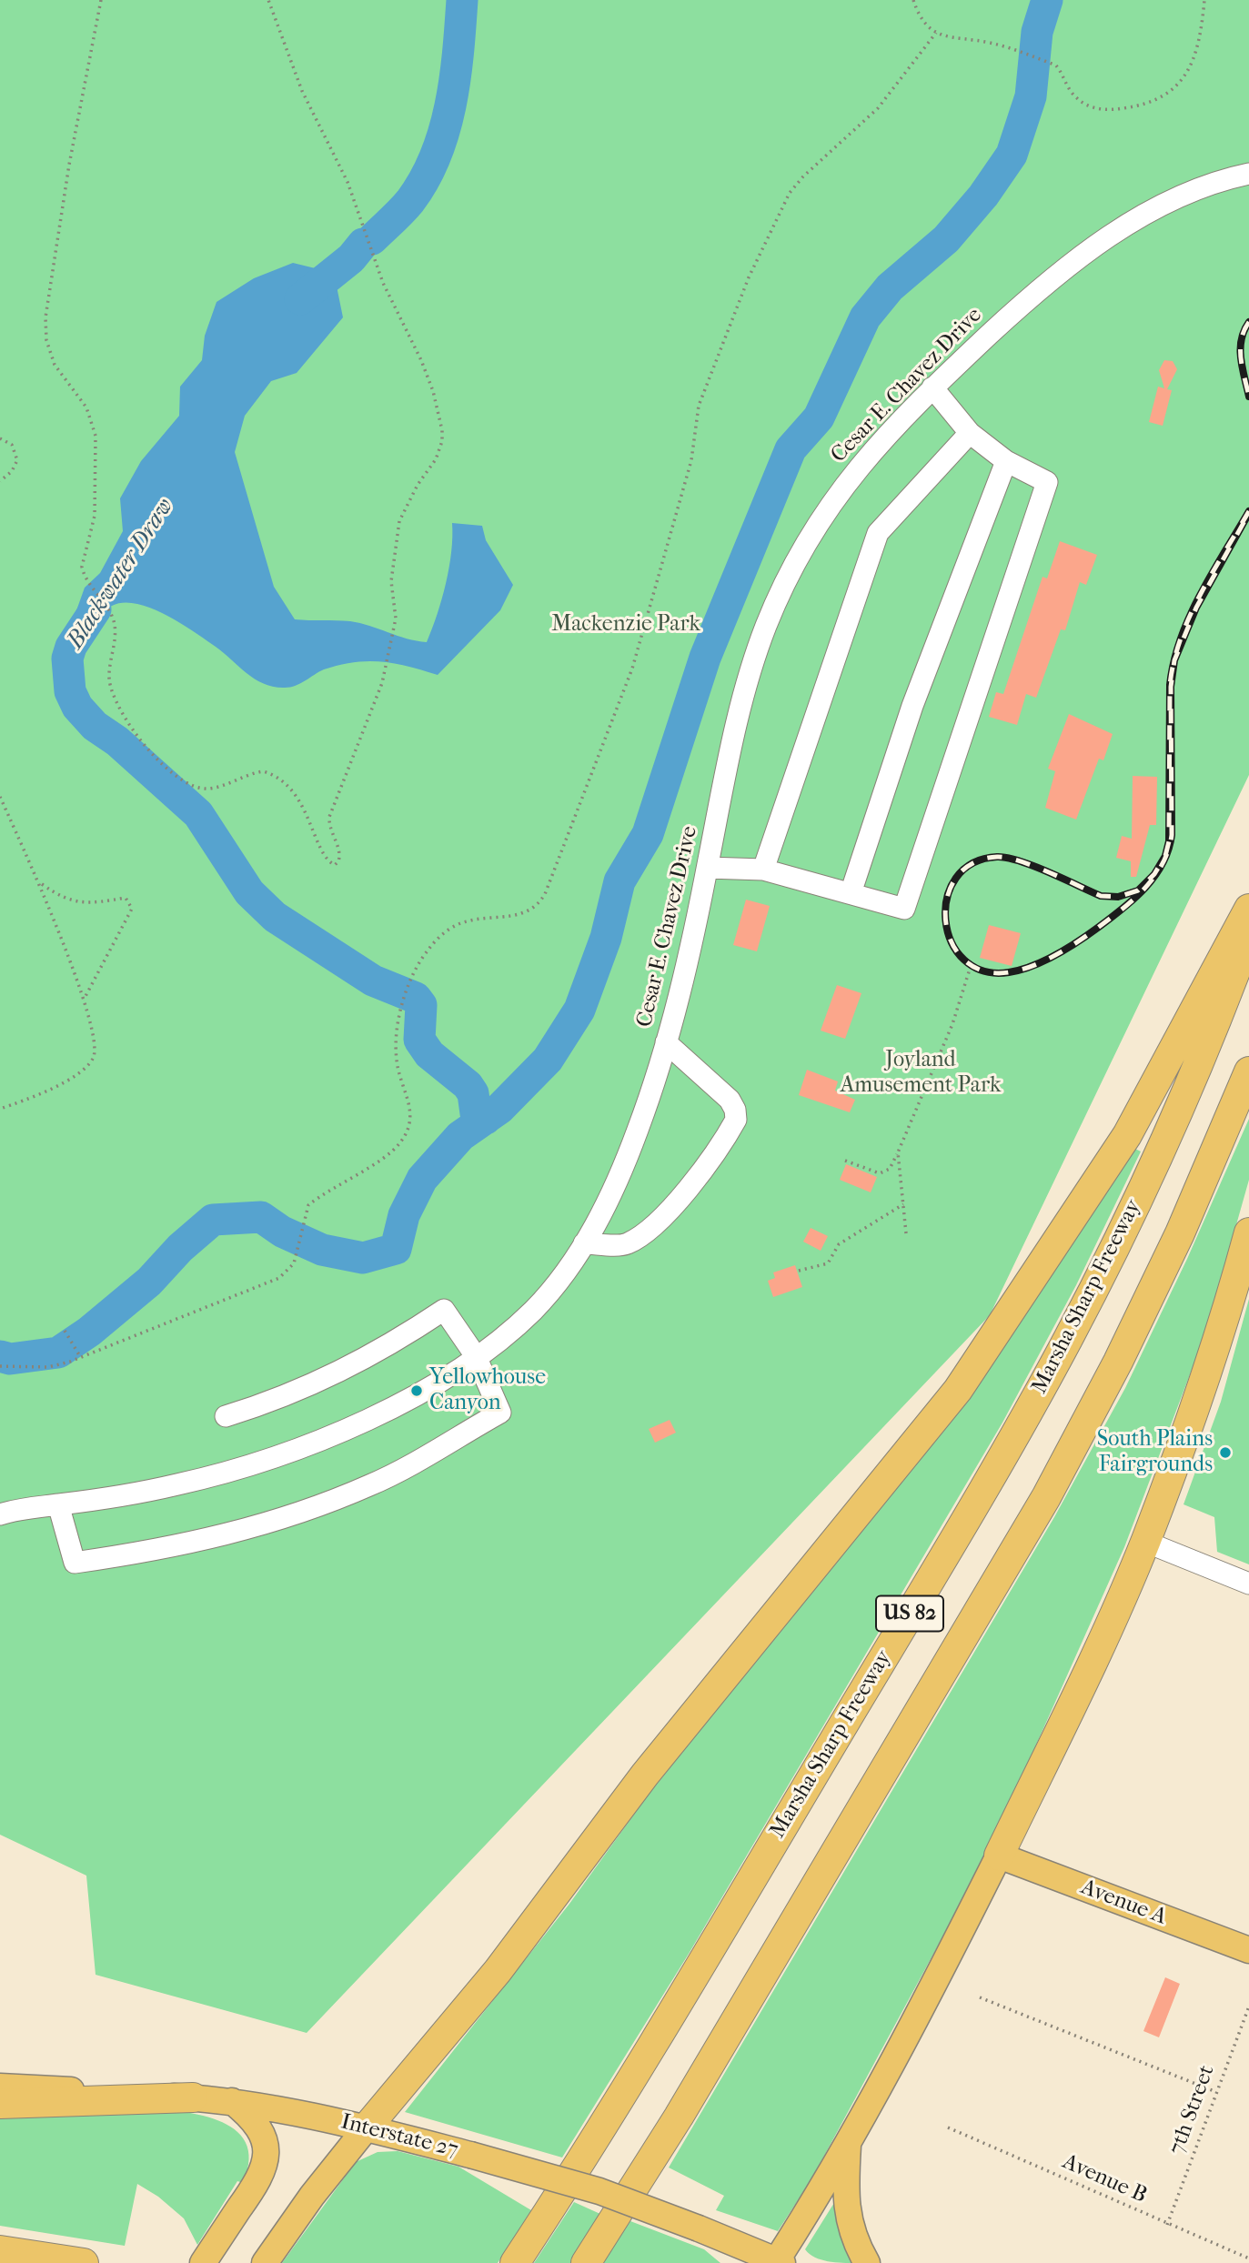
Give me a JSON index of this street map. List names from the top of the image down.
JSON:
{
  "streets": {
    "highway": ["Marsha Sharp Freeway", "US 82"],
    "main road": ["Avenue A", "Interstate 27"],
    "street": ["Cesar E. Chavez Drive"],
    "path": ["7th Street", "Avenue B"]
  },
  "crossings": [
    ["7th Street", "Avenue B"]
  ],
  "water": ["Blackwater Draw"],
  "parks": ["Mackenzie Park", "Joyland Amusement Park"],
  "places": ["Yellowhouse Canyon", "South Plains Fairgrounds"]
}
